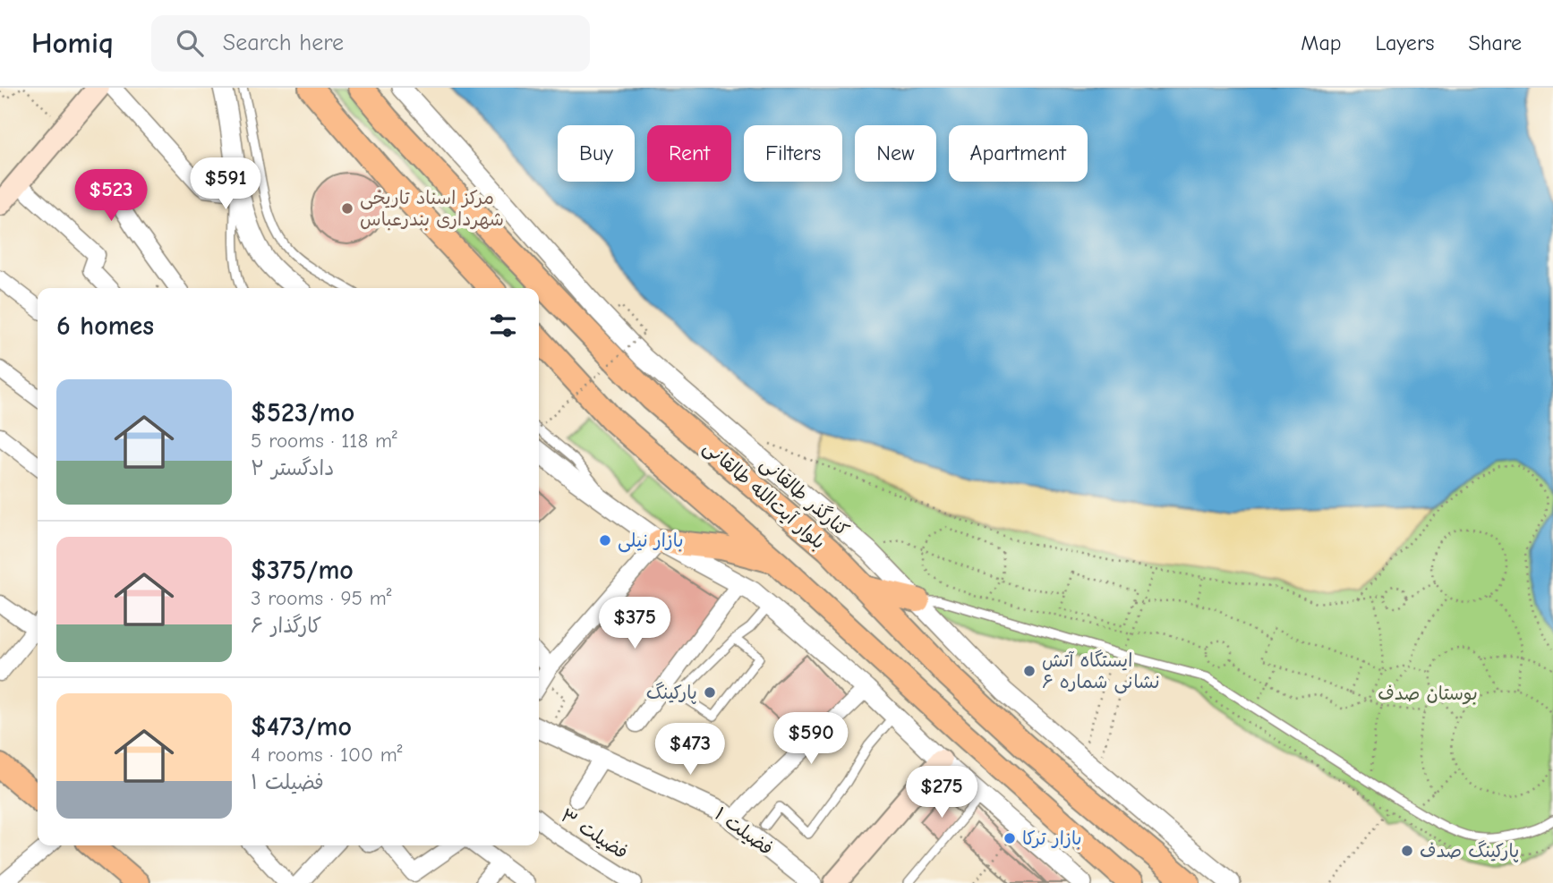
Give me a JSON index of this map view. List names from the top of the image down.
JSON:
{
  "streets": {
    "main road": ["بلوار آیت‌الله طالقانی"],
    "street": ["کنارگذر طالقانی", "فضیلت ۱", "فضیلت ۳"]
  },
  "parks": ["بوستان صدف"],
  "places": [
    "مرکز اسناد تاریخی شهرداری بندرعباس",
    "بازار نیلی",
    "ایستگاه آتش نشانی شماره ۶",
    "پارکینگ",
    "بازار ترکا",
    "پارکینگ صدف"
  ],
  "page": {
    "header": "Homiq",
    "search": "Search here",
    "nav": ["Map", "Layers", "Share"],
    "chip": [
      "Buy",
      "Rent",
      "Filters",
      "New",
      "Apartment"
    ],
    "price": [
      "$591",
      "$523",
      "$375",
      "$590",
      "$473",
      "$275"
    ],
    "heading": "6 homes",
    "list": [
      {
        "name": "$523/mo",
        "note": "5 rooms · 118 m² · دادگستر ۲"
      },
      {
        "name": "$375/mo",
        "note": "3 rooms · 95 m² · کارگذار ۶"
      },
      {
        "name": "$473/mo",
        "note": "4 rooms · 100 m² · فضیلت ۱"
      }
    ]
  }
}
